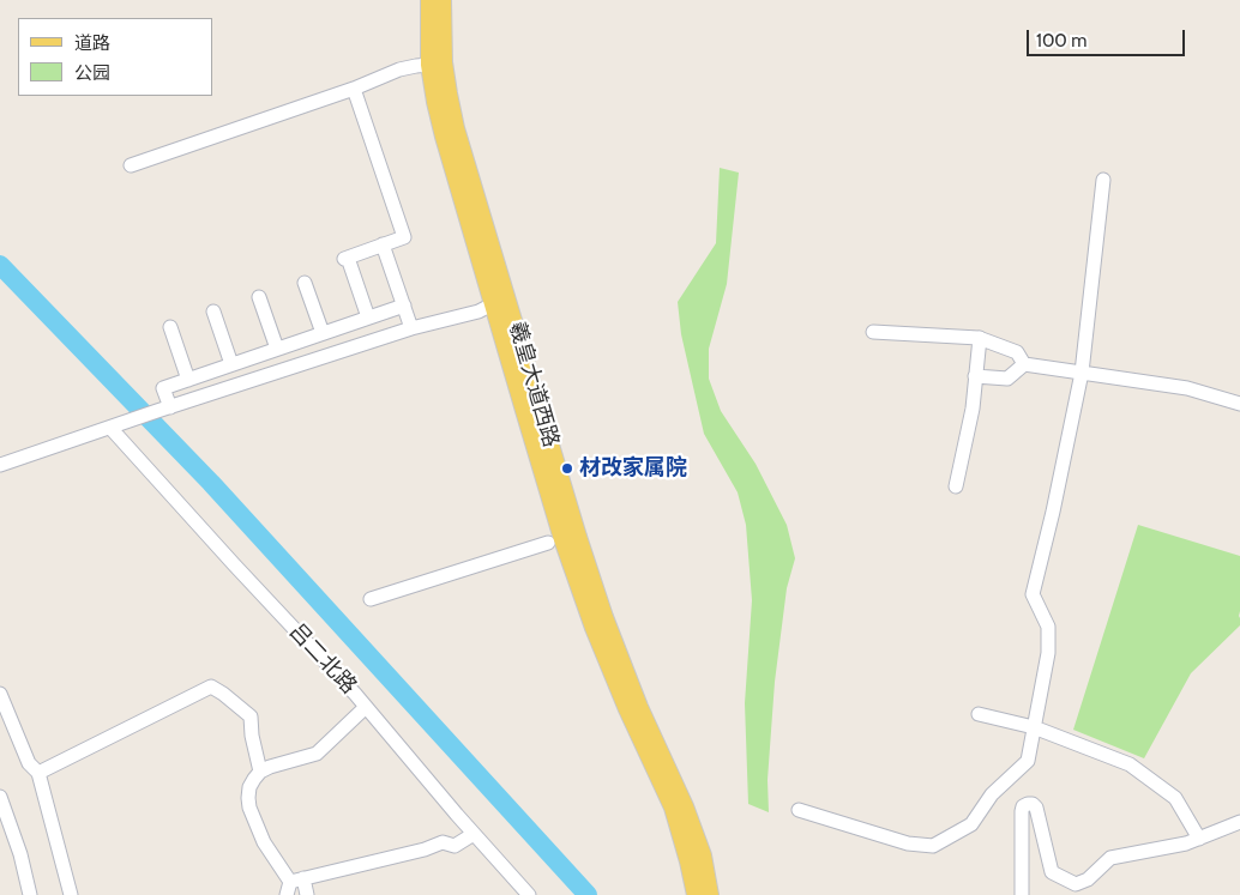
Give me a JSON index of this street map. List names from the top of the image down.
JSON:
{
  "streets": {
    "main road": ["羲皇大道西路"],
    "street": ["吕二北路"]
  },
  "places": ["材改家属院"],
  "legend": ["道路", "公园"],
  "scale_bar": "100 m"
}
